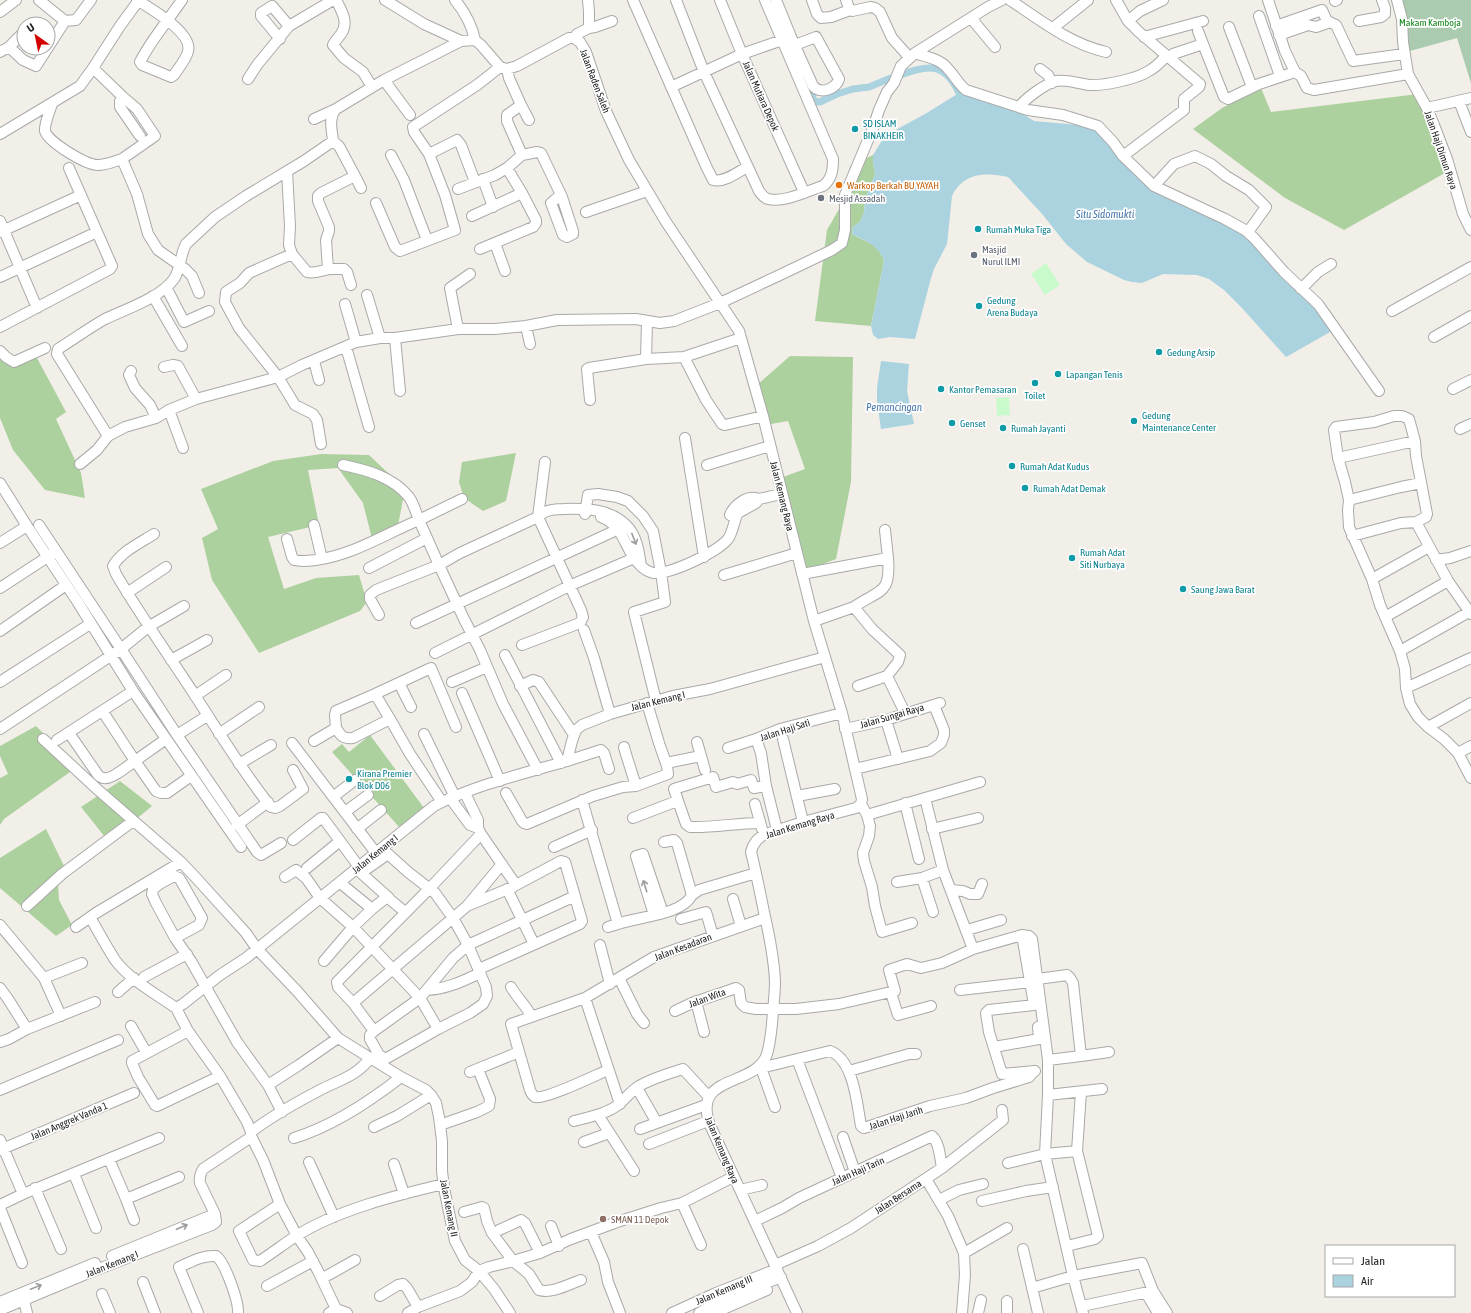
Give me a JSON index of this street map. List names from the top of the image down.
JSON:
{
  "streets": {
    "street": [
      "Jalan Raden Saleh",
      "Jalan Mutiara Depok",
      "Jalan Haji Dimun Raya",
      "Jalan Kemang Raya",
      "Jalan Kemang I",
      "Jalan Sungai Raya",
      "Jalan Haji Sati",
      "Jalan Kesadaran",
      "Jalan Wita",
      "Jalan Haji Jarih",
      "Jalan Anggrek Vanda 1",
      "Jalan Haji Tarin",
      "Jalan Bersama",
      "Jalan Kemang II",
      "Jalan Kemang III"
    ]
  },
  "crossings": [
    ["Jalan Raden Saleh", "Jalan Kemang Raya"],
    ["Jalan Kemang Raya", "Jalan Kemang I"],
    ["Jalan Kemang Raya", "Jalan Sungai Raya"],
    ["Jalan Kemang Raya", "Jalan Haji Sati"],
    ["Jalan Kemang Raya", "Jalan Kesadaran"],
    ["Jalan Kemang Raya", "Jalan Wita"],
    ["Jalan Kemang Raya", "Jalan Haji Jarih"],
    ["Jalan Kemang Raya", "Jalan Haji Tarin"],
    ["Jalan Kemang Raya", "Jalan Bersama"],
    ["Jalan Kemang Raya", "Jalan Kemang III"],
    ["Jalan Haji Tarin", "Jalan Bersama"],
    ["Jalan Bersama", "Jalan Kemang III"]
  ],
  "water": ["Situ Sidomukti", "Pemancingan"],
  "parks": ["Makam Kamboja"],
  "places": [
    "SD ISLAM BINAKHEIR",
    "Warkop Berkah BU YAYAH",
    "Mesjid Assadah",
    "Rumah Muka Tiga",
    "Masjid Nurul ILMI",
    "Gedung Arena Budaya",
    "Gedung Arsip",
    "Lapangan Tenis",
    "Toilet",
    "Kantor Pemasaran",
    "Gedung Maintenance Center",
    "Genset",
    "Rumah Jayanti",
    "Rumah Adat Kudus",
    "Rumah Adat Demak",
    "Rumah Adat Siti Nurbaya",
    "Saung Jawa Barat",
    "Kirana Premier Blok D06",
    "SMAN 11 Depok"
  ],
  "legend": ["Jalan", "Air"],
  "north": "top left"
}
